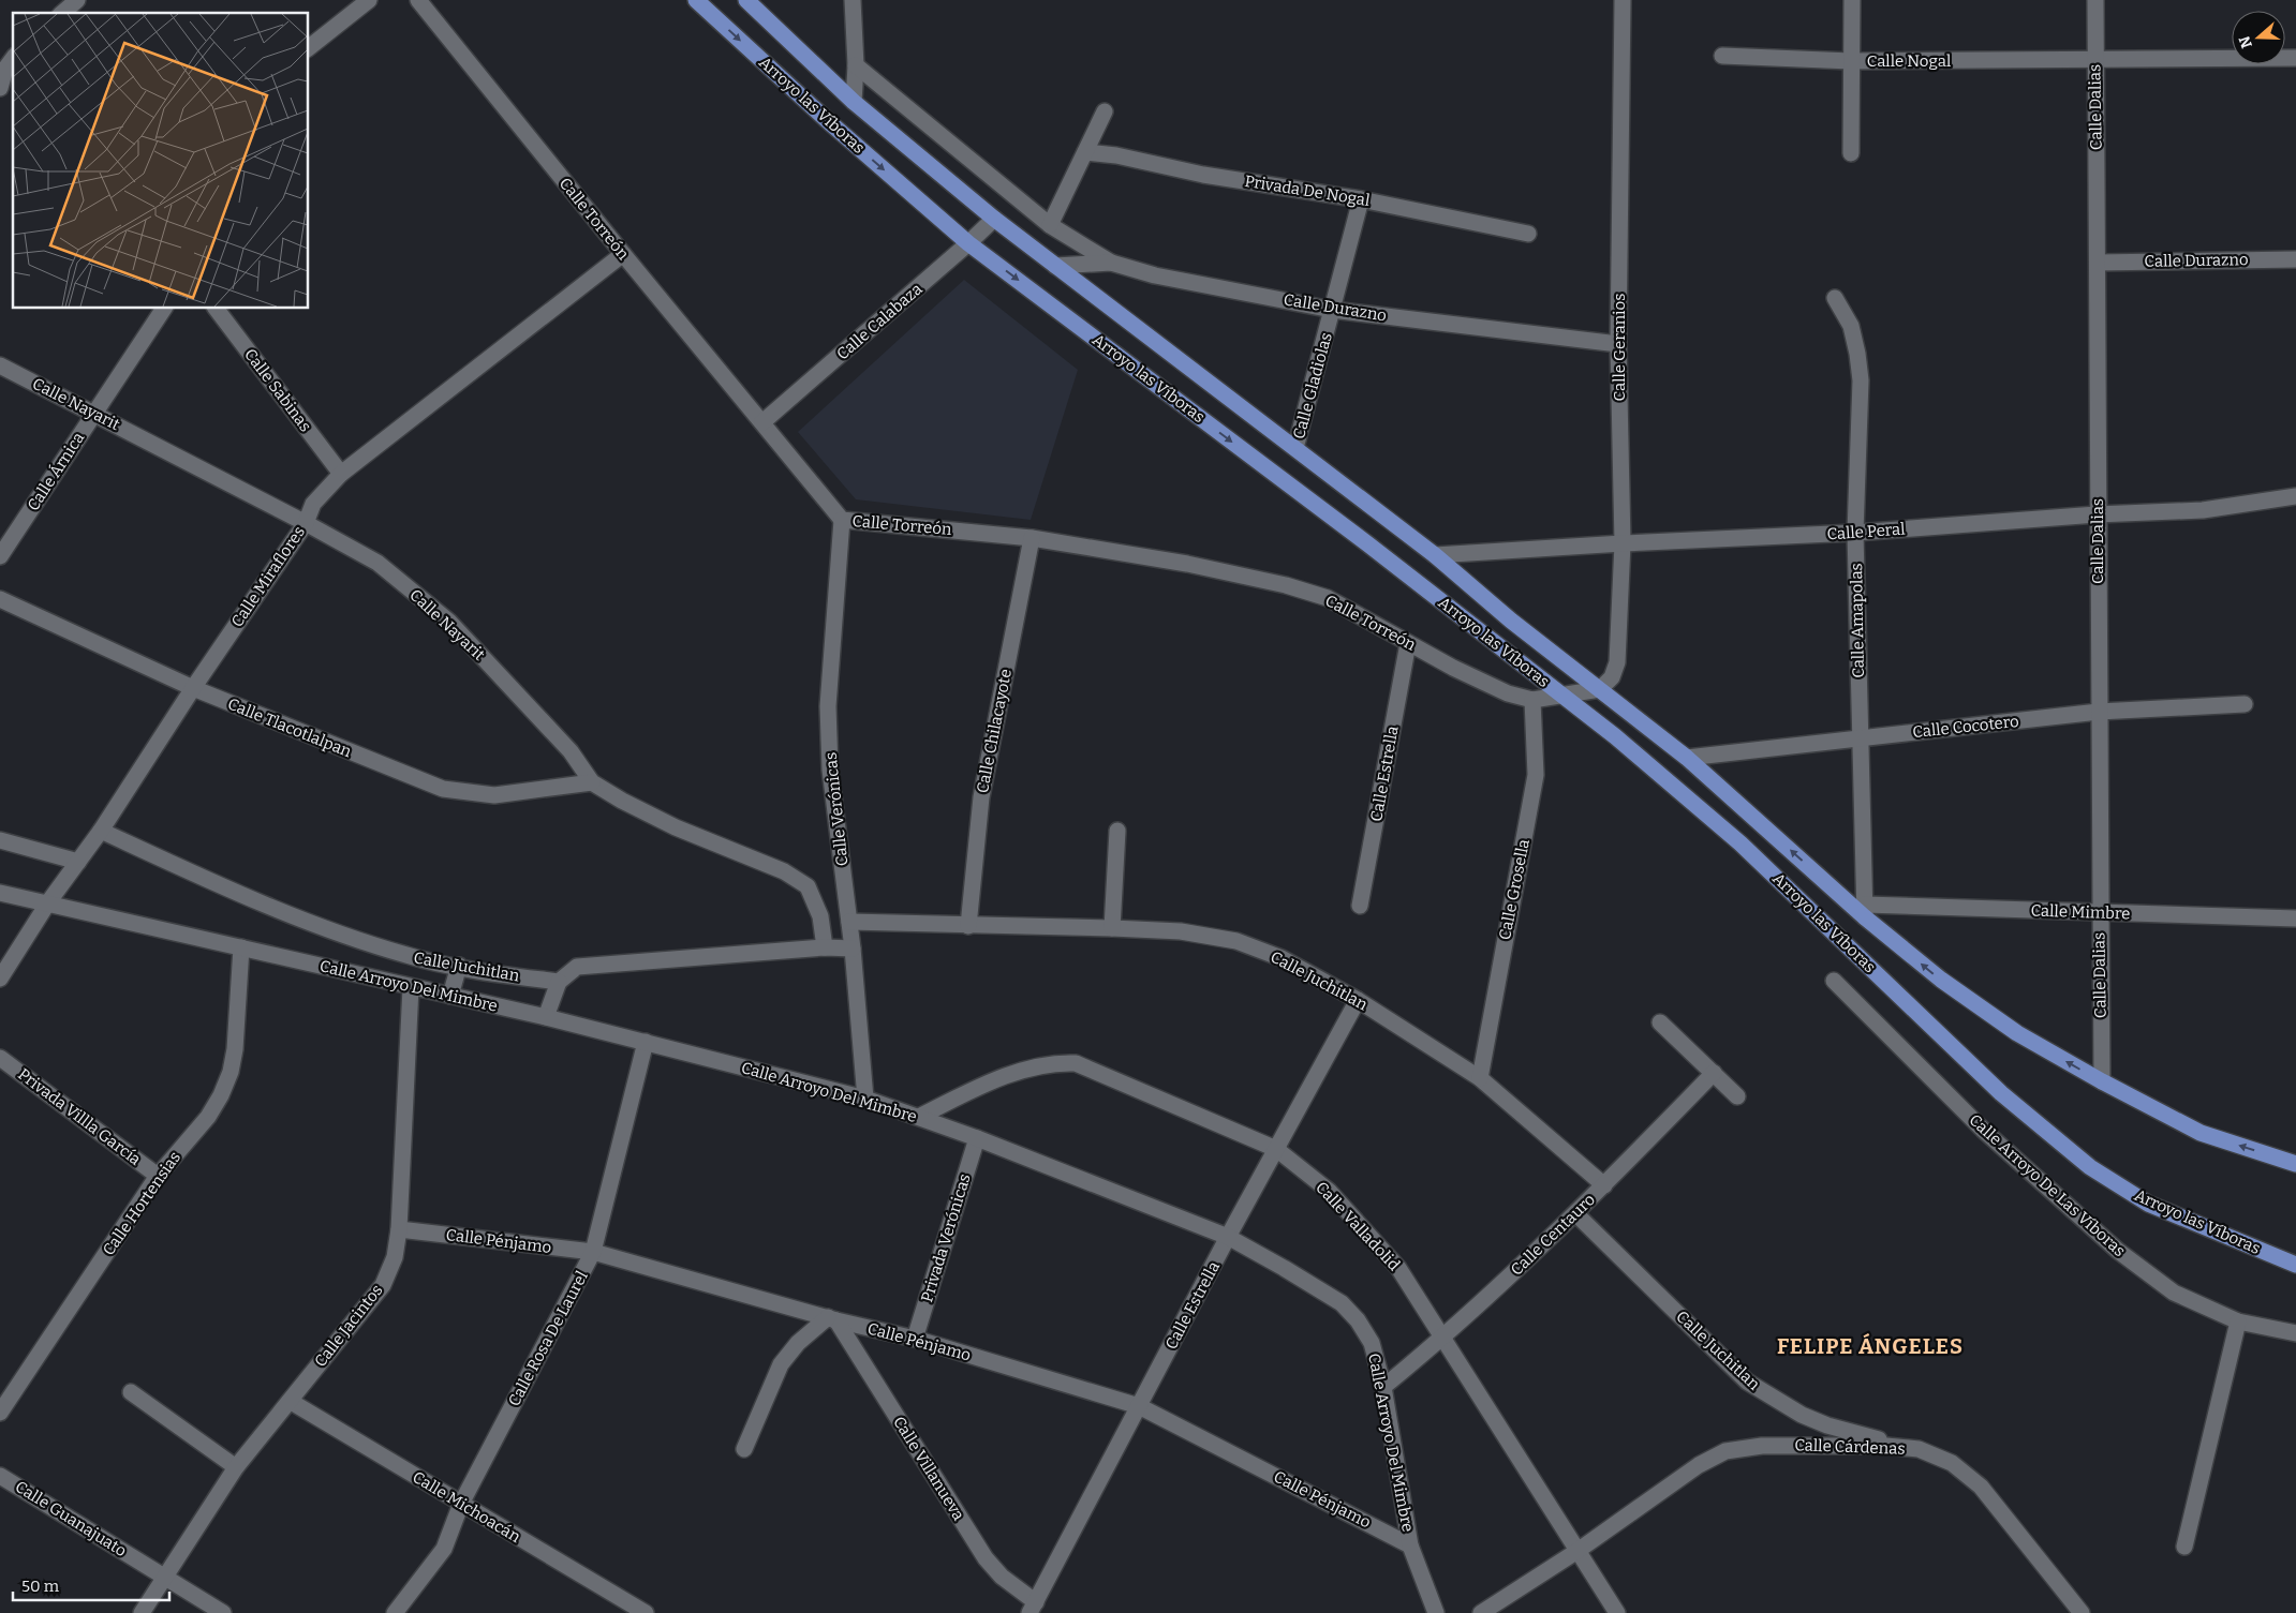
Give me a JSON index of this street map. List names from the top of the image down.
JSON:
{
  "streets": {
    "main road": ["Arroyo las Víboras"],
    "street": [
      "Calle Nogal",
      "Calle Dalias",
      "Privada De Nogal",
      "Calle Torreón",
      "Calle Durazno",
      "Calle Calabaza",
      "Calle Geranios",
      "Calle Gladiolas",
      "Calle Sabinas",
      "Calle Nayarit",
      "Calle Árnica",
      "Calle Peral",
      "Calle Miraflores",
      "Calle Amapolas",
      "Calle Cocotero",
      "Calle Tlacotlalpan",
      "Calle Chilacayote",
      "Calle Estrella",
      "Calle Verónicas",
      "Calle Grosella",
      "Calle Mimbre",
      "Calle Juchitlan",
      "Calle Arroyo Del Mimbre",
      "Privada Villla García",
      "Calle Arroyo De Las Víboras",
      "Calle Hortensias",
      "Calle Valladolid",
      "Calle Centauro",
      "Privada Verónicas",
      "Calle Pénjamo",
      "Calle Jacintos",
      "Calle Rosa De Laurel",
      "Calle Cárdenas",
      "Calle Villanueva",
      "Calle Michoacán",
      "Calle Guanajuato"
    ]
  },
  "crossings": [
    ["Calle Nogal", "Calle Dalias"],
    ["Arroyo las Víboras", "Calle Dalias"],
    ["Arroyo las Víboras", "Calle Torreón"],
    ["Arroyo las Víboras", "Calle Durazno"],
    ["Arroyo las Víboras", "Calle Calabaza"],
    ["Arroyo las Víboras", "Calle Geranios"],
    ["Arroyo las Víboras", "Calle Gladiolas"],
    ["Arroyo las Víboras", "Calle Peral"],
    ["Arroyo las Víboras", "Calle Amapolas"],
    ["Arroyo las Víboras", "Calle Cocotero"],
    ["Arroyo las Víboras", "Calle Mimbre"],
    ["Calle Dalias", "Calle Durazno"],
    ["Calle Dalias", "Calle Peral"],
    ["Calle Dalias", "Calle Cocotero"],
    ["Calle Dalias", "Calle Mimbre"],
    ["Privada De Nogal", "Calle Gladiolas"],
    ["Calle Torreón", "Calle Calabaza"],
    ["Calle Torreón", "Calle Geranios"],
    ["Calle Torreón", "Calle Miraflores"],
    ["Calle Torreón", "Calle Chilacayote"],
    ["Calle Torreón", "Calle Estrella"],
    ["Calle Torreón", "Calle Verónicas"],
    ["Calle Torreón", "Calle Grosella"],
    ["Calle Durazno", "Calle Geranios"],
    ["Calle Durazno", "Calle Gladiolas"],
    ["Calle Geranios", "Calle Peral"],
    ["Calle Sabinas", "Calle Miraflores"],
    ["Calle Nayarit", "Calle Árnica"],
    ["Calle Nayarit", "Calle Miraflores"],
    ["Calle Nayarit", "Calle Tlacotlalpan"],
    ["Calle Peral", "Calle Amapolas"],
    ["Calle Miraflores", "Calle Tlacotlalpan"],
    ["Calle Miraflores", "Calle Juchitlan"],
    ["Calle Miraflores", "Calle Arroyo Del Mimbre"],
    ["Calle Amapolas", "Calle Cocotero"],
    ["Calle Amapolas", "Calle Mimbre"],
    ["Calle Chilacayote", "Calle Juchitlan"],
    ["Calle Estrella", "Calle Juchitlan"],
    ["Calle Estrella", "Calle Arroyo Del Mimbre"],
    ["Calle Estrella", "Calle Valladolid"],
    ["Calle Estrella", "Calle Pénjamo"],
    ["Calle Estrella", "Calle Villanueva"],
    ["Calle Verónicas", "Calle Juchitlan"],
    ["Calle Verónicas", "Calle Arroyo Del Mimbre"],
    ["Calle Grosella", "Calle Juchitlan"],
    ["Calle Juchitlan", "Calle Centauro"],
    ["Calle Juchitlan", "Calle Cárdenas"],
    ["Calle Arroyo Del Mimbre", "Calle Hortensias"],
    ["Calle Arroyo Del Mimbre", "Calle Valladolid"],
    ["Calle Arroyo Del Mimbre", "Calle Centauro"],
    ["Calle Arroyo Del Mimbre", "Privada Verónicas"],
    ["Calle Arroyo Del Mimbre", "Calle Pénjamo"],
    ["Calle Arroyo Del Mimbre", "Calle Jacintos"],
    ["Calle Arroyo Del Mimbre", "Calle Rosa De Laurel"],
    ["Privada Villla García", "Calle Hortensias"],
    ["Calle Valladolid", "Calle Centauro"],
    ["Calle Valladolid", "Calle Cárdenas"],
    ["Privada Verónicas", "Calle Pénjamo"],
    ["Calle Pénjamo", "Calle Jacintos"],
    ["Calle Pénjamo", "Calle Rosa De Laurel"],
    ["Calle Pénjamo", "Calle Villanueva"],
    ["Calle Jacintos", "Calle Michoacán"],
    ["Calle Jacintos", "Calle Guanajuato"],
    ["Calle Rosa De Laurel", "Calle Michoacán"]
  ],
  "districts": ["FELIPE ÁNGELES"],
  "scale_bar": "50 m",
  "north": "left"
}
